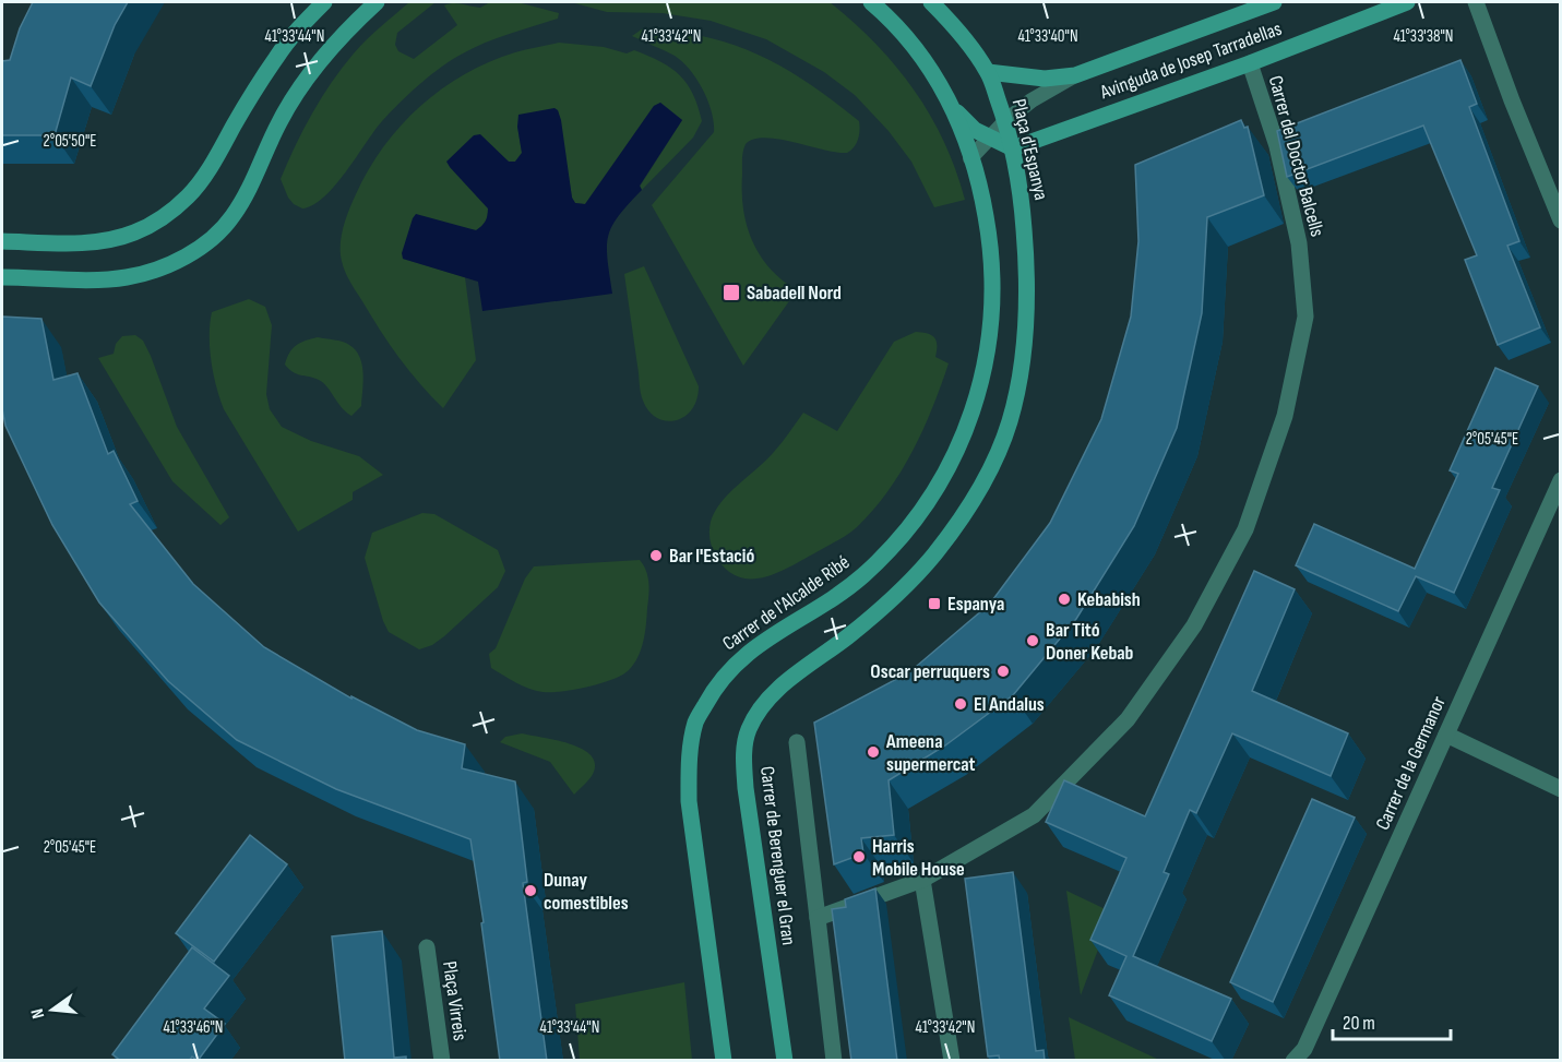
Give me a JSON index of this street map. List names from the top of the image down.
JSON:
{
  "streets": {
    "main road": [
      "Avinguda de Josep Tarradellas",
      "Plaça d'Espanya",
      "Carrer de l'Alcalde Ribé",
      "Carrer de Berenguer el Gran"
    ],
    "street": ["Carrer del Doctor Balcells", "Carrer de la Germanor", "Plaça Virreis"]
  },
  "crossings": [
    ["Avinguda de Josep Tarradellas", "Plaça d'Espanya"],
    ["Avinguda de Josep Tarradellas", "Carrer del Doctor Balcells"],
    ["Avinguda de Josep Tarradellas", "Carrer de l'Alcalde Ribé"],
    ["Plaça d'Espanya", "Carrer de Berenguer el Gran"]
  ],
  "places": {
    "transit": ["Sabadell Nord", "Espanya"],
    "other": [
      "Bar l'Estació",
      "Kebabish",
      "Bar Titó Doner Kebab",
      "Oscar perruquers",
      "El Andalus",
      "Ameena supermercat",
      "Harris Mobile House",
      "Dunay comestibles"
    ]
  },
  "scale_bar": "20 m",
  "north": "left",
  "coordinates": [
    "41°33'44\"N",
    "41°33'42\"N",
    "41°33'40\"N",
    "41°33'38\"N",
    "2°05'50\"E",
    "2°05'45\"E",
    "41°33'46\"N"
  ]
}
